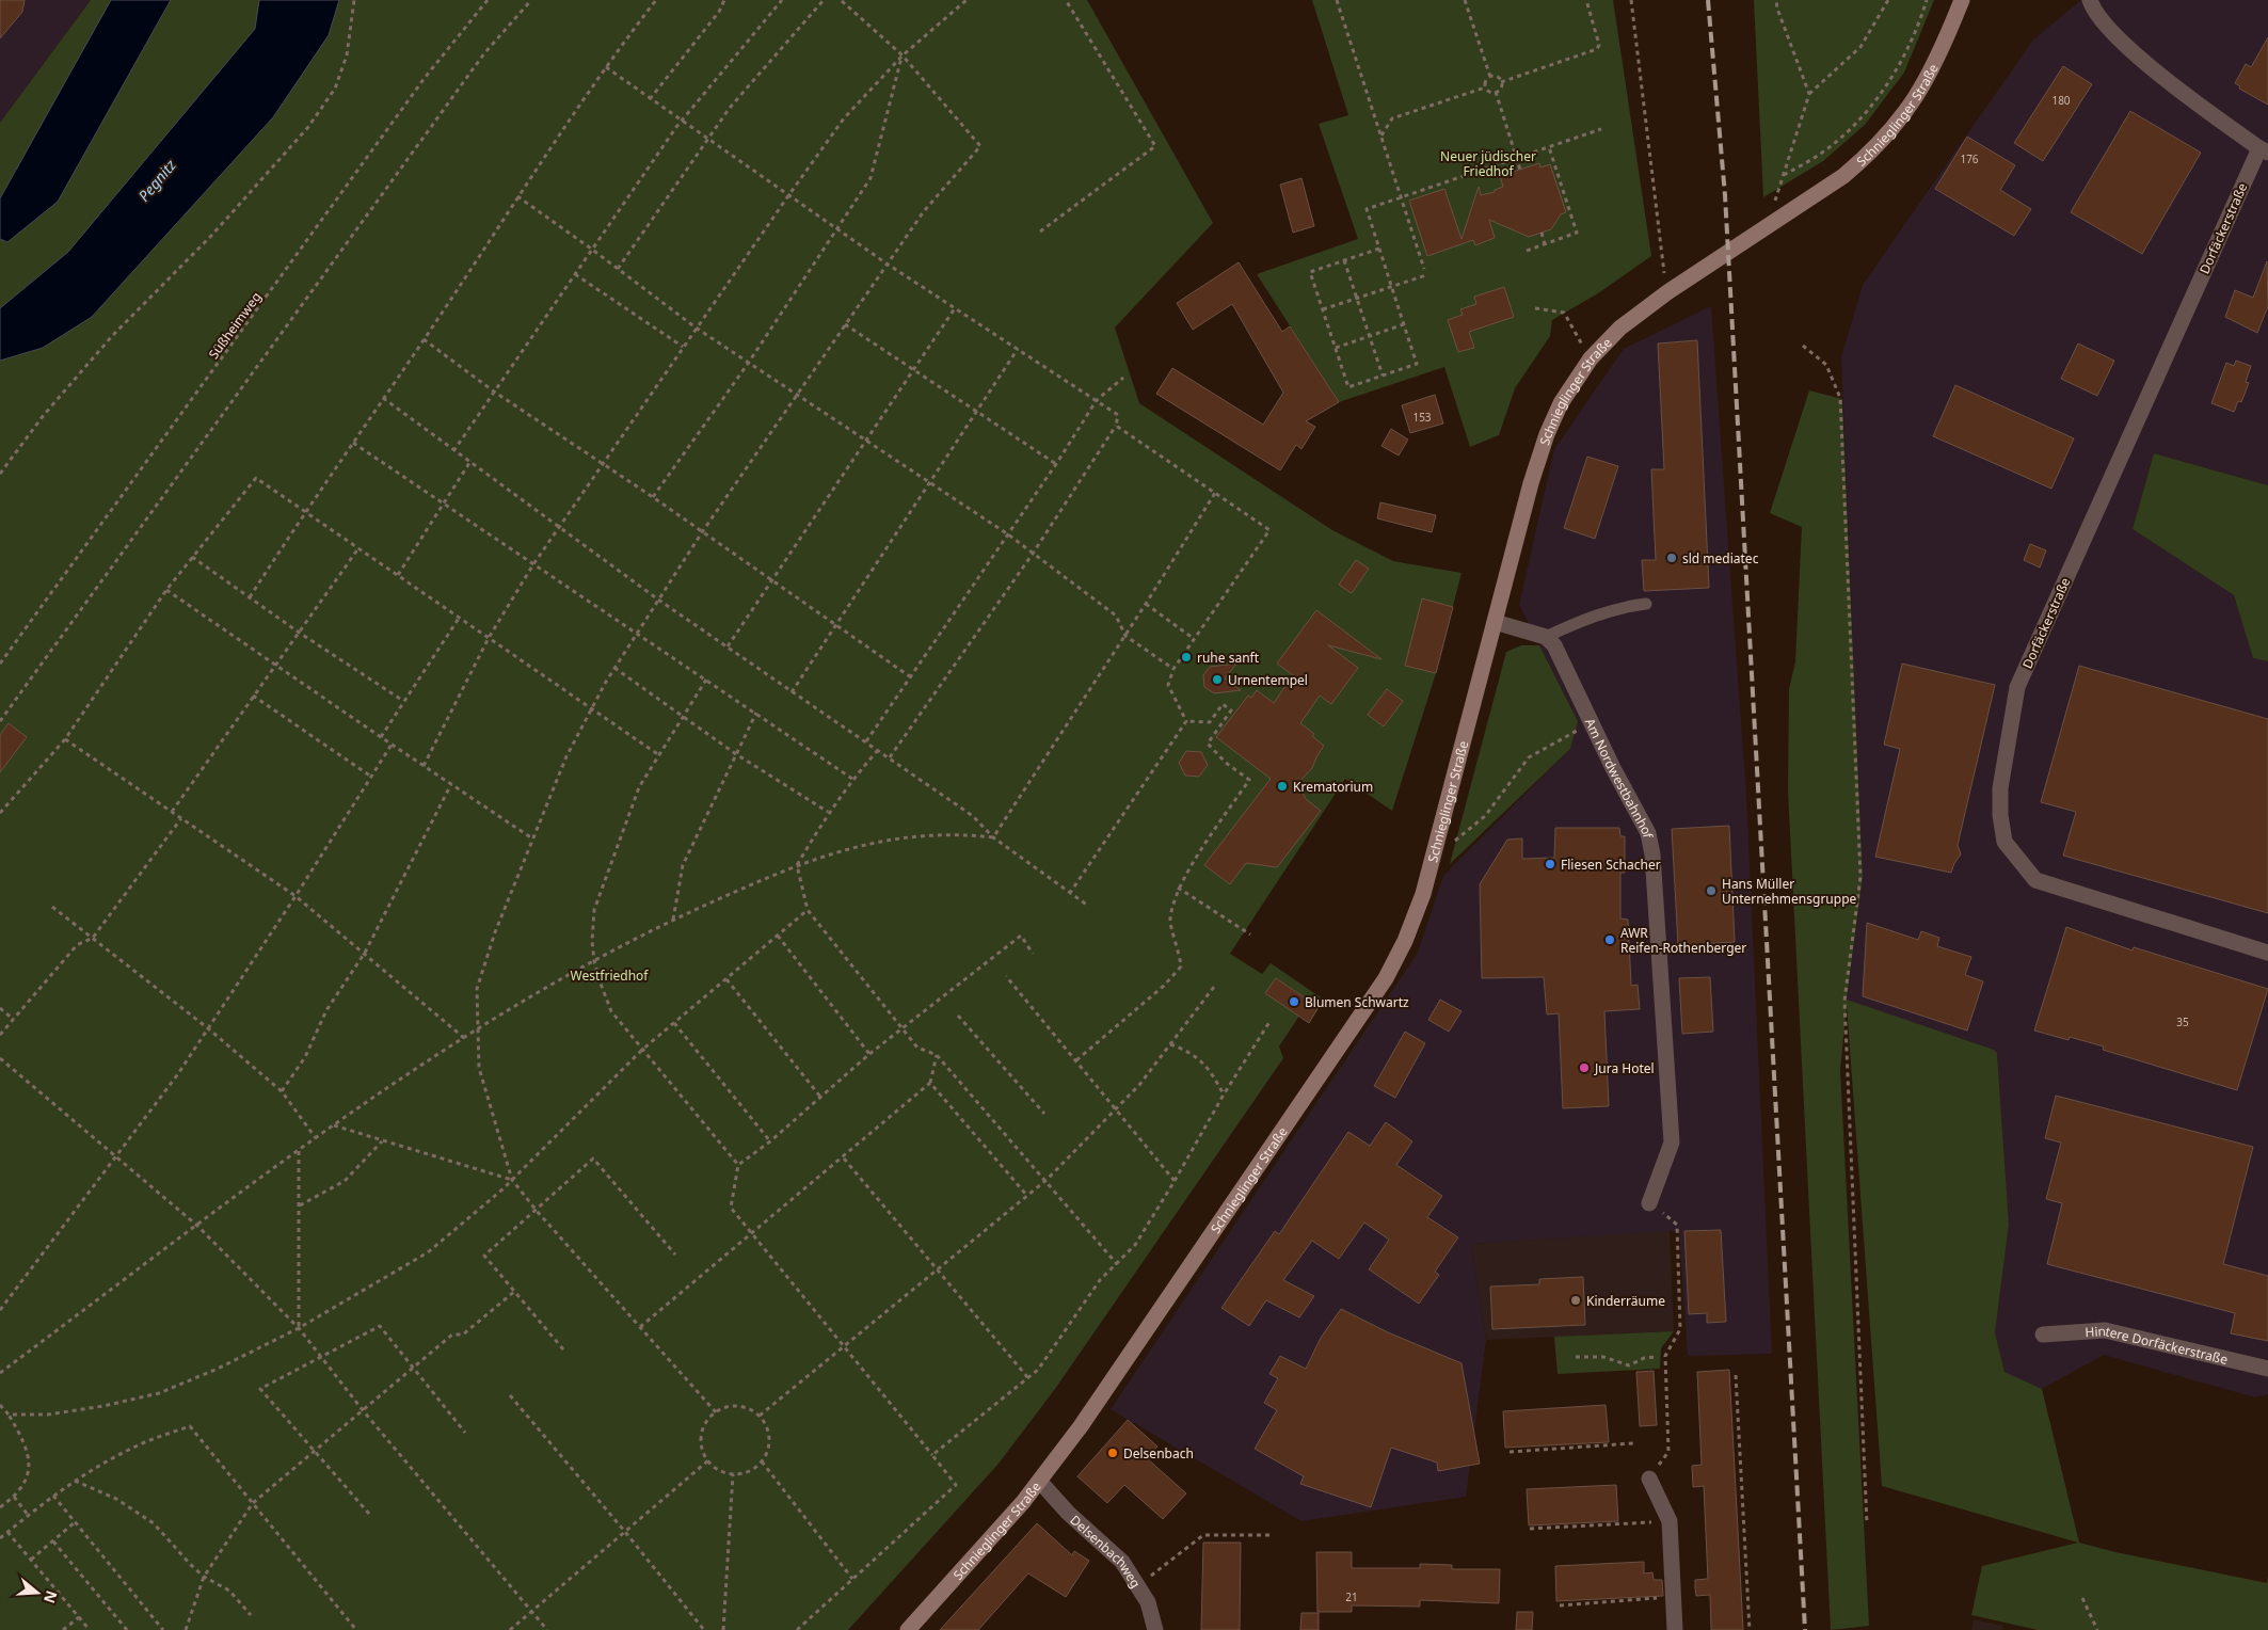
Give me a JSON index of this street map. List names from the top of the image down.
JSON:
{
  "streets": {
    "main road": ["Schnieglinger Straße"],
    "street": [
      "Dorfäckerstraße",
      "Am Nordwestbahnhof",
      "Hintere Dorfäckerstraße",
      "Delsenbachweg"
    ],
    "path": ["Süßheimweg"]
  },
  "crossings": [
    ["Schnieglinger Straße", "Delsenbachweg"]
  ],
  "water": ["Pegnitz"],
  "parks": ["Neuer jüdischer Friedhof", "Westfriedhof"],
  "places": [
    "sld mediatec",
    "ruhe sanft",
    "Urnentempel",
    "Krematorium",
    "Fliesen Schacher",
    "Hans Müller Unternehmensgruppe",
    "AWR Reifen-Rothenberger",
    "Blumen Schwartz",
    "Jura Hotel",
    "Kinderräume",
    "Delsenbach"
  ],
  "house_numbers": [
    "180",
    "176",
    "153",
    "35",
    "21"
  ],
  "north": "right"
}
